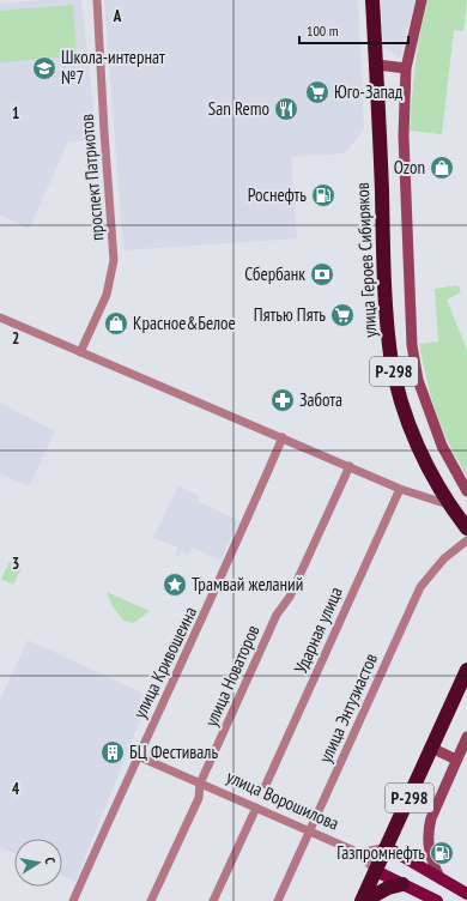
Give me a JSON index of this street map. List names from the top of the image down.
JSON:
{
  "streets": {
    "highway": ["улица Героев Сибиряков", "Р-298"],
    "main road": ["улица Ворошилова"],
    "street": [
      "проспект Патриотов",
      "Ударная улица",
      "улица Кривошеина",
      "улица Новаторов",
      "улица Энтузиастов"
    ]
  },
  "crossings": [
    ["Р-298", "улица Ворошилова"],
    ["улица Кривошеина", "улица Ворошилова"],
    ["улица Новаторов", "улица Ворошилова"],
    ["улица Энтузиастов", "улица Ворошилова"]
  ],
  "places": {
    "school or university": ["Школа-интернат №7"],
    "supermarket": ["Юго-Запад", "Пятью Пять"],
    "restaurant": ["San Remo"],
    "shop": ["Ozon", "Красное&Белое"],
    "fuel station": ["Роснефть", "Газпромнефть"],
    "bank": ["Сбербанк"],
    "pharmacy": ["Забота"],
    "place": ["Трамвай желаний"],
    "building": ["БЦ Фестиваль"]
  },
  "scale_bar": "100 m",
  "north": "right",
  "grid": {
    "columns": ["A"],
    "rows": [
      "1",
      "2",
      "3",
      "4"
    ]
  }
}
